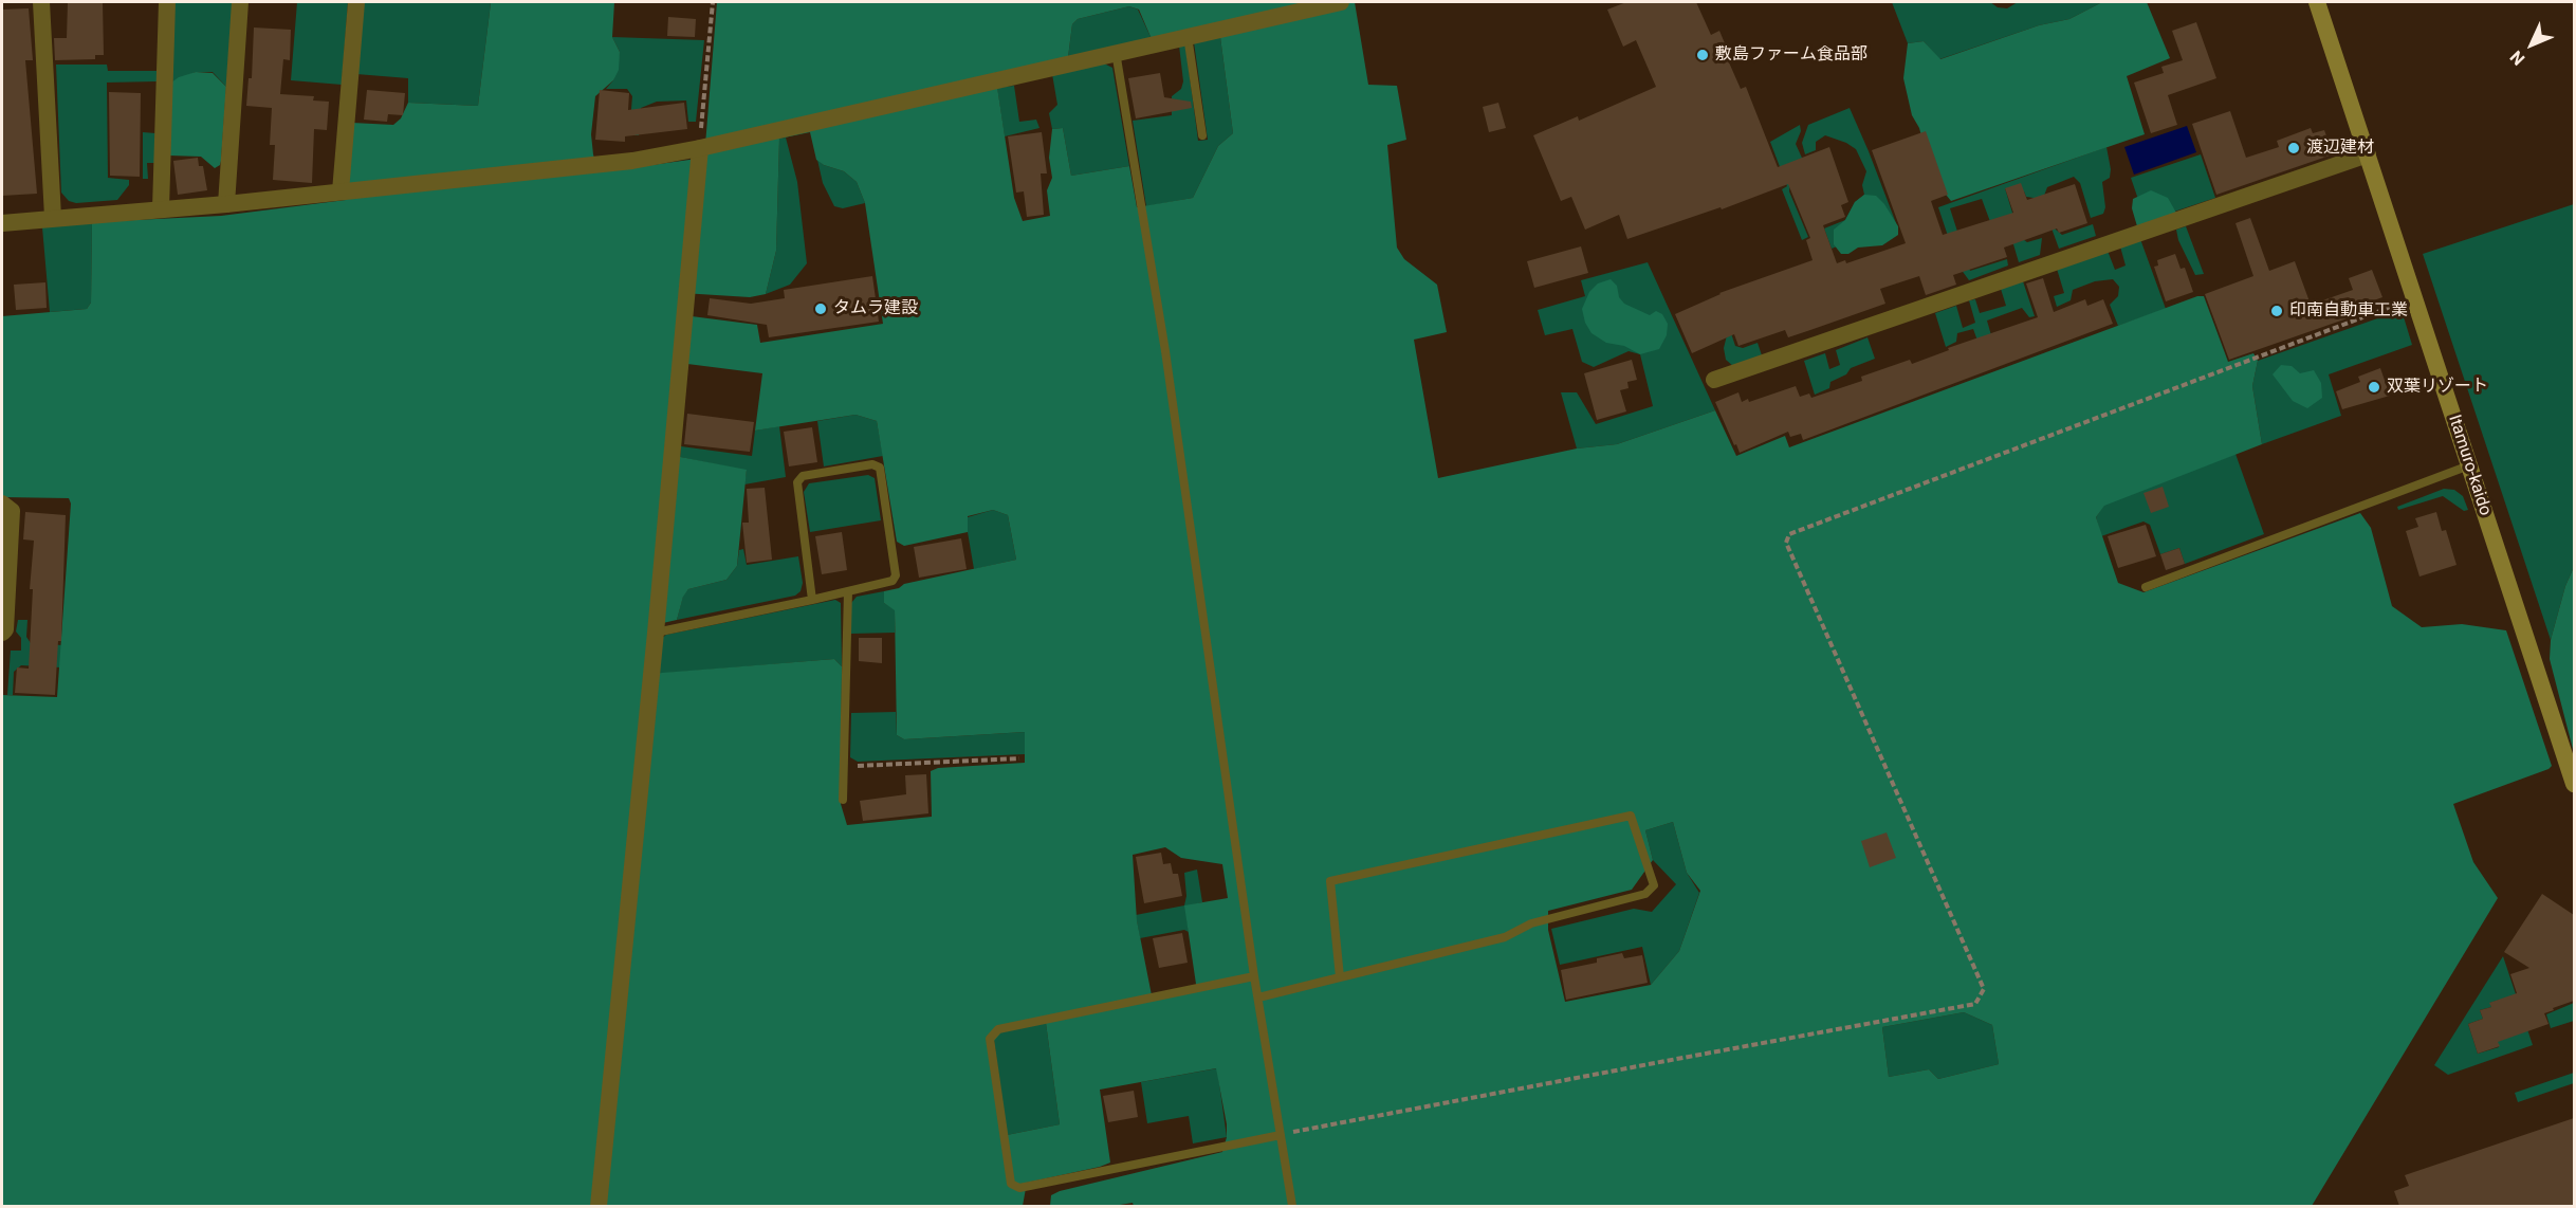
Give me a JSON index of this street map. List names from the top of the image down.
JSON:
{
  "streets": {
    "main road": ["Itamuro-kaido"]
  },
  "places": [
    "敷島ファーム食品部",
    "渡辺建材",
    "タムラ建設",
    "印南自動車工業",
    "双葉リゾート"
  ],
  "north": "bottom left"
}
